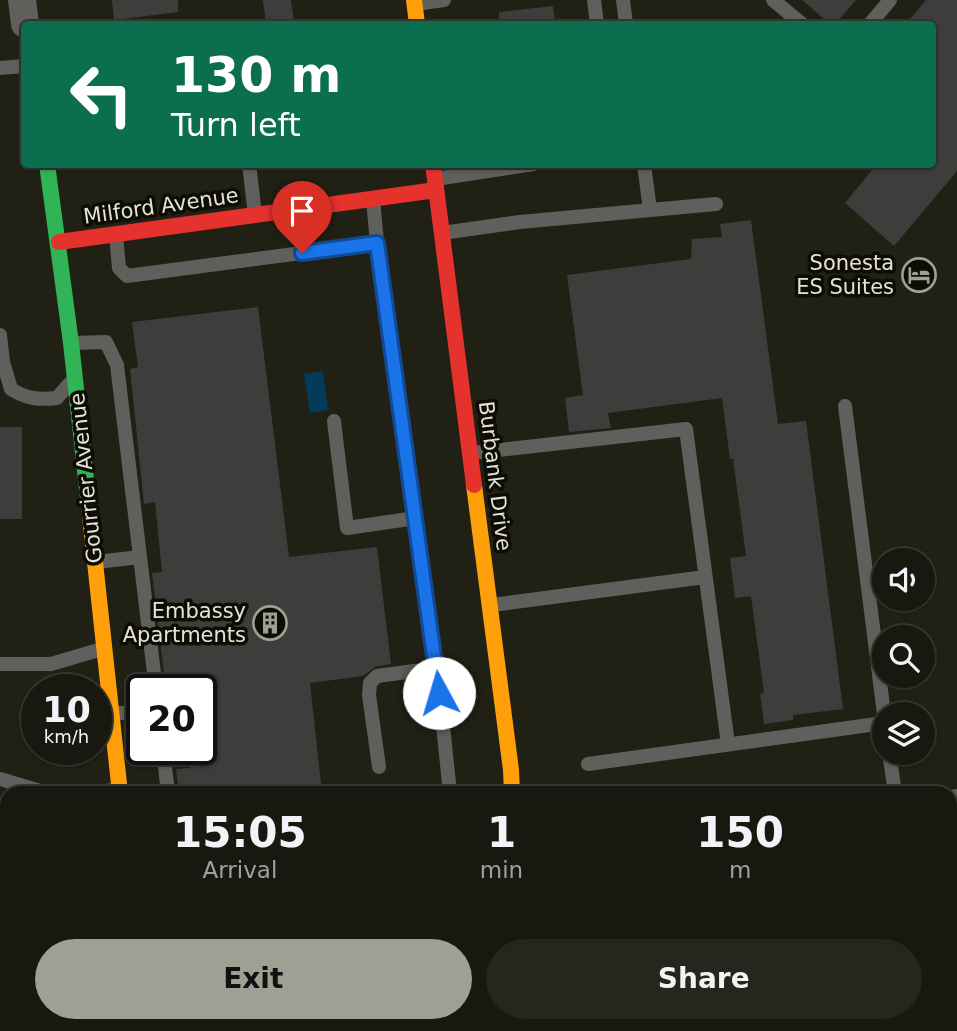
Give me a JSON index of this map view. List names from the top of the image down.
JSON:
{
  "streets": {
    "street": ["Milford Avenue", "Burbank Drive", "Gourrier Avenue"]
  },
  "crossings": [
    ["Milford Avenue", "Burbank Drive"],
    ["Milford Avenue", "Gourrier Avenue"]
  ],
  "places": {
    "hotel": ["Sonesta ES Suites"],
    "building": ["Embassy Apartments"]
  },
  "page": {
    "turn": ["130 m", "Turn left"],
    "speed": "10 km/h",
    "limit": "20",
    "eta": [
      "15:05",
      "Arrival",
      "1",
      "min",
      "150",
      "m"
    ],
    "buttons": ["Exit", "Share"]
  }
}
